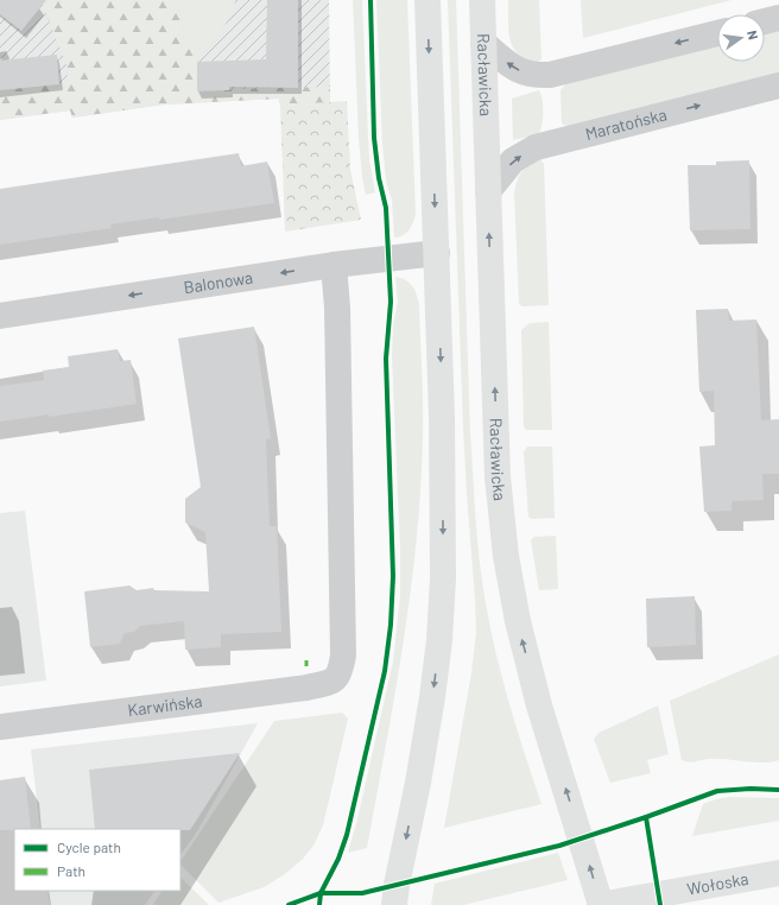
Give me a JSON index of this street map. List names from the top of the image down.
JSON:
{
  "streets": {
    "main road": ["Racławicka", "Wołoska"],
    "street": ["Maratońska", "Balonowa", "Karwińska"]
  },
  "crossings": [
    ["Racławicka", "Maratońska"],
    ["Racławicka", "Wołoska"],
    ["Balonowa", "Karwińska"]
  ],
  "one_way": ["Maratońska", "Balonowa"],
  "legend": ["Cycle path", "Path"],
  "north": "right"
}
